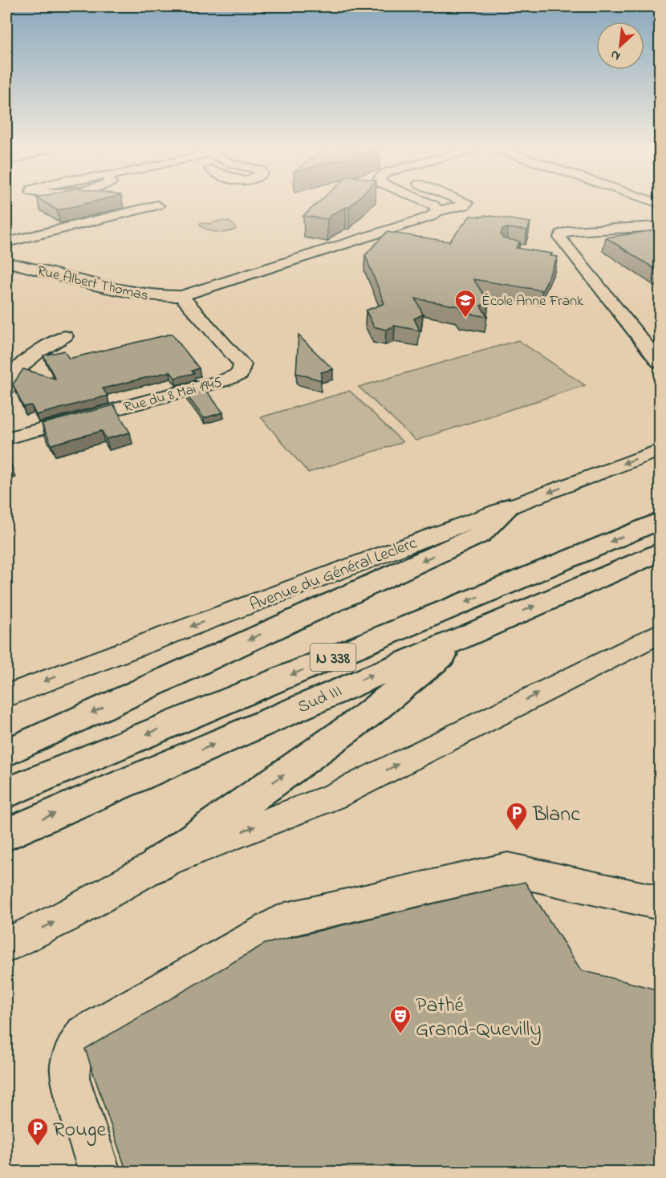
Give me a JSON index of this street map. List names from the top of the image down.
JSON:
{
  "streets": {
    "highway": ["N 338", "Sud III"],
    "street": ["Rue Albert Thomas", "Rue du 8 Mai 1945", "Avenue du Général Leclerc"]
  },
  "crossings": [
    ["Rue Albert Thomas", "Rue du 8 Mai 1945"]
  ],
  "places": {
    "school or university": ["École Anne Frank"],
    "parking": ["Blanc", "Rouge"],
    "theatre": ["Pathé Grand-Quevilly"]
  },
  "north": "bottom left"
}
